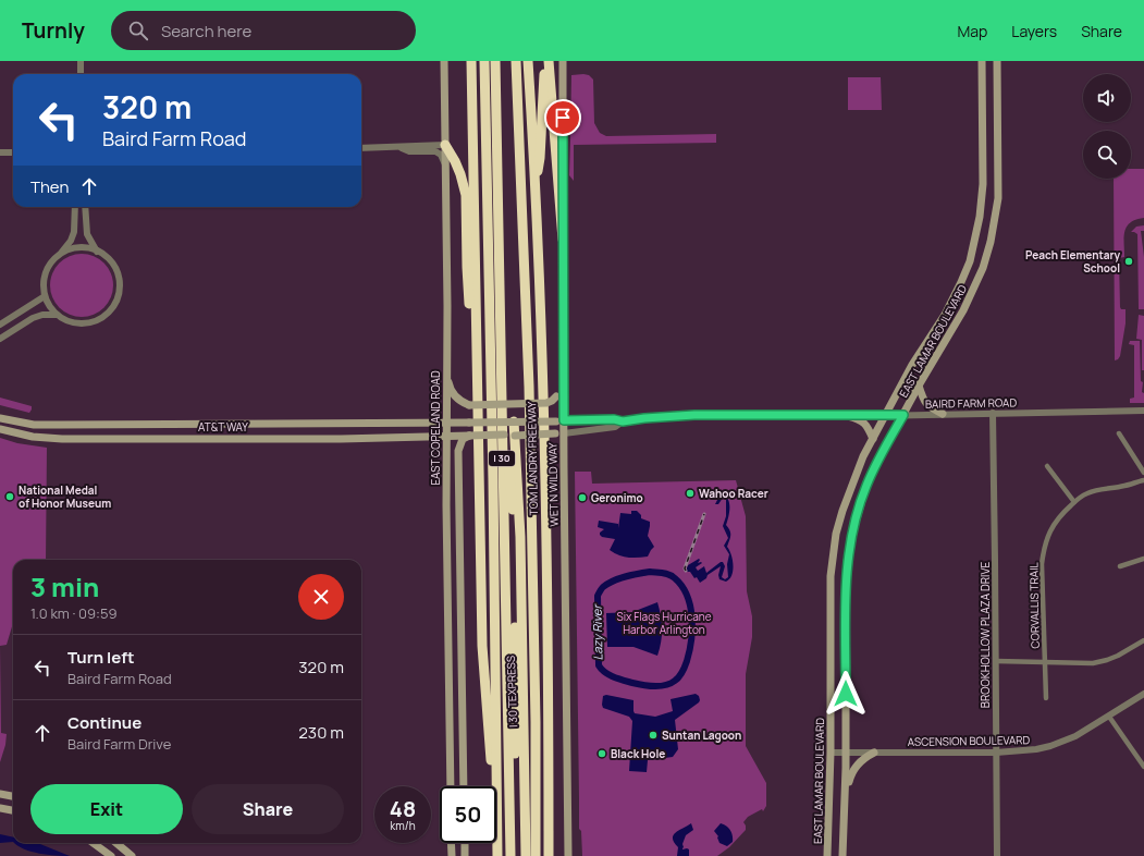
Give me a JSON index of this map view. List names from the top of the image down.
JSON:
{
  "streets": {
    "highway": ["I 30", "TOM LANDRY FREEWAY", "I 30 TEXPRESS"],
    "main road": [
      "EAST LAMAR BOULEVARD",
      "AT&T WAY",
      "EAST COPELAND ROAD",
      "WET N WILD WAY"
    ],
    "street": [
      "BAIRD FARM ROAD",
      "CORVALLIS TRAIL",
      "BROOKHOLLOW PLAZA DRIVE",
      "ASCENSION BOULEVARD"
    ]
  },
  "crossings": [
    ["EAST LAMAR BOULEVARD", "BAIRD FARM ROAD"],
    ["EAST LAMAR BOULEVARD", "ASCENSION BOULEVARD"],
    ["BAIRD FARM ROAD", "BROOKHOLLOW PLAZA DRIVE"],
    ["AT&T WAY", "EAST COPELAND ROAD"],
    ["AT&T WAY", "WET N WILD WAY"],
    ["BROOKHOLLOW PLAZA DRIVE", "ASCENSION BOULEVARD"]
  ],
  "water": ["Lazy River"],
  "parks": ["Six Flags Hurricane Harbor Arlington"],
  "places": [
    "Peach Elementary School",
    "Wahoo Racer",
    "National Medal of Honor Museum",
    "Geronimo",
    "Suntan Lagoon",
    "Black Hole"
  ],
  "page": {
    "header": "Turnly",
    "search": "Search here",
    "nav": ["Map", "Layers", "Share"],
    "turn": ["320 m", "Baird Farm Road"],
    "then": "Then",
    "heading": ["3 min", "1.0 km · 09:59"],
    "list": [
      {
        "name": "Turn left",
        "note": "Baird Farm Road",
        "value": "320 m"
      },
      {
        "name": "Continue",
        "note": "Baird Farm Drive",
        "value": "230 m"
      }
    ],
    "buttons": ["Exit", "Share"],
    "speed": "48 km/h",
    "limit": "50"
  }
}
